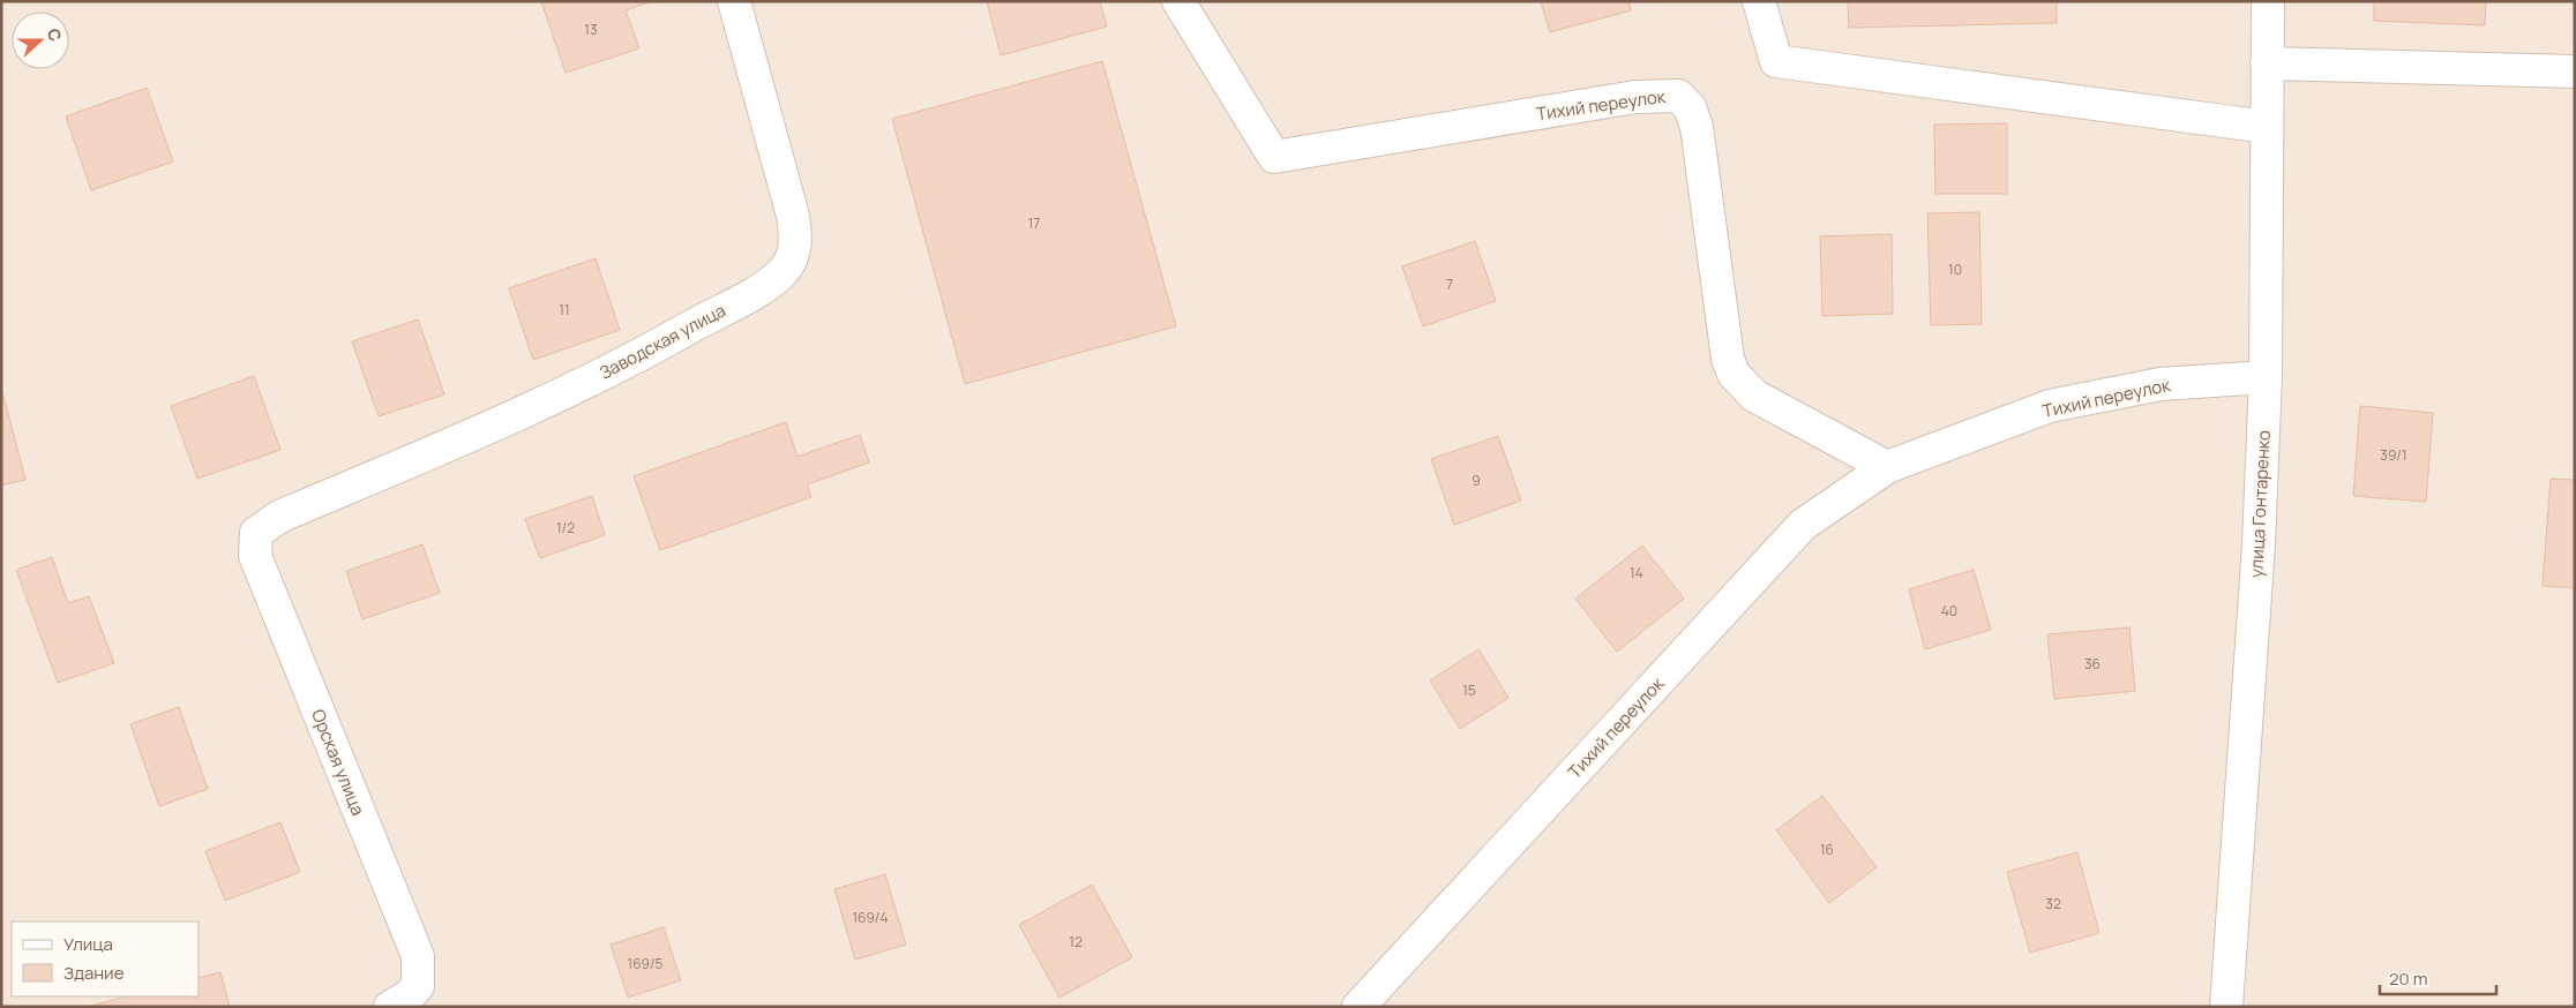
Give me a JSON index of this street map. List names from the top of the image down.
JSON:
{
  "streets": {
    "street": [
      "Тихий переулок",
      "Заводская улица",
      "улица Гонтаренко",
      "Орская улица"
    ]
  },
  "crossings": [
    ["Тихий переулок", "улица Гонтаренко"],
    ["Заводская улица", "Орская улица"]
  ],
  "house_numbers": [
    "13",
    "17",
    "10",
    "7",
    "11",
    "39/1",
    "9",
    "1/2",
    "14",
    "40",
    "36",
    "15",
    "16",
    "32",
    "169/4",
    "12",
    "169/5"
  ],
  "legend": ["Улица", "Здание"],
  "scale_bar": "20 m",
  "north": "right"
}
